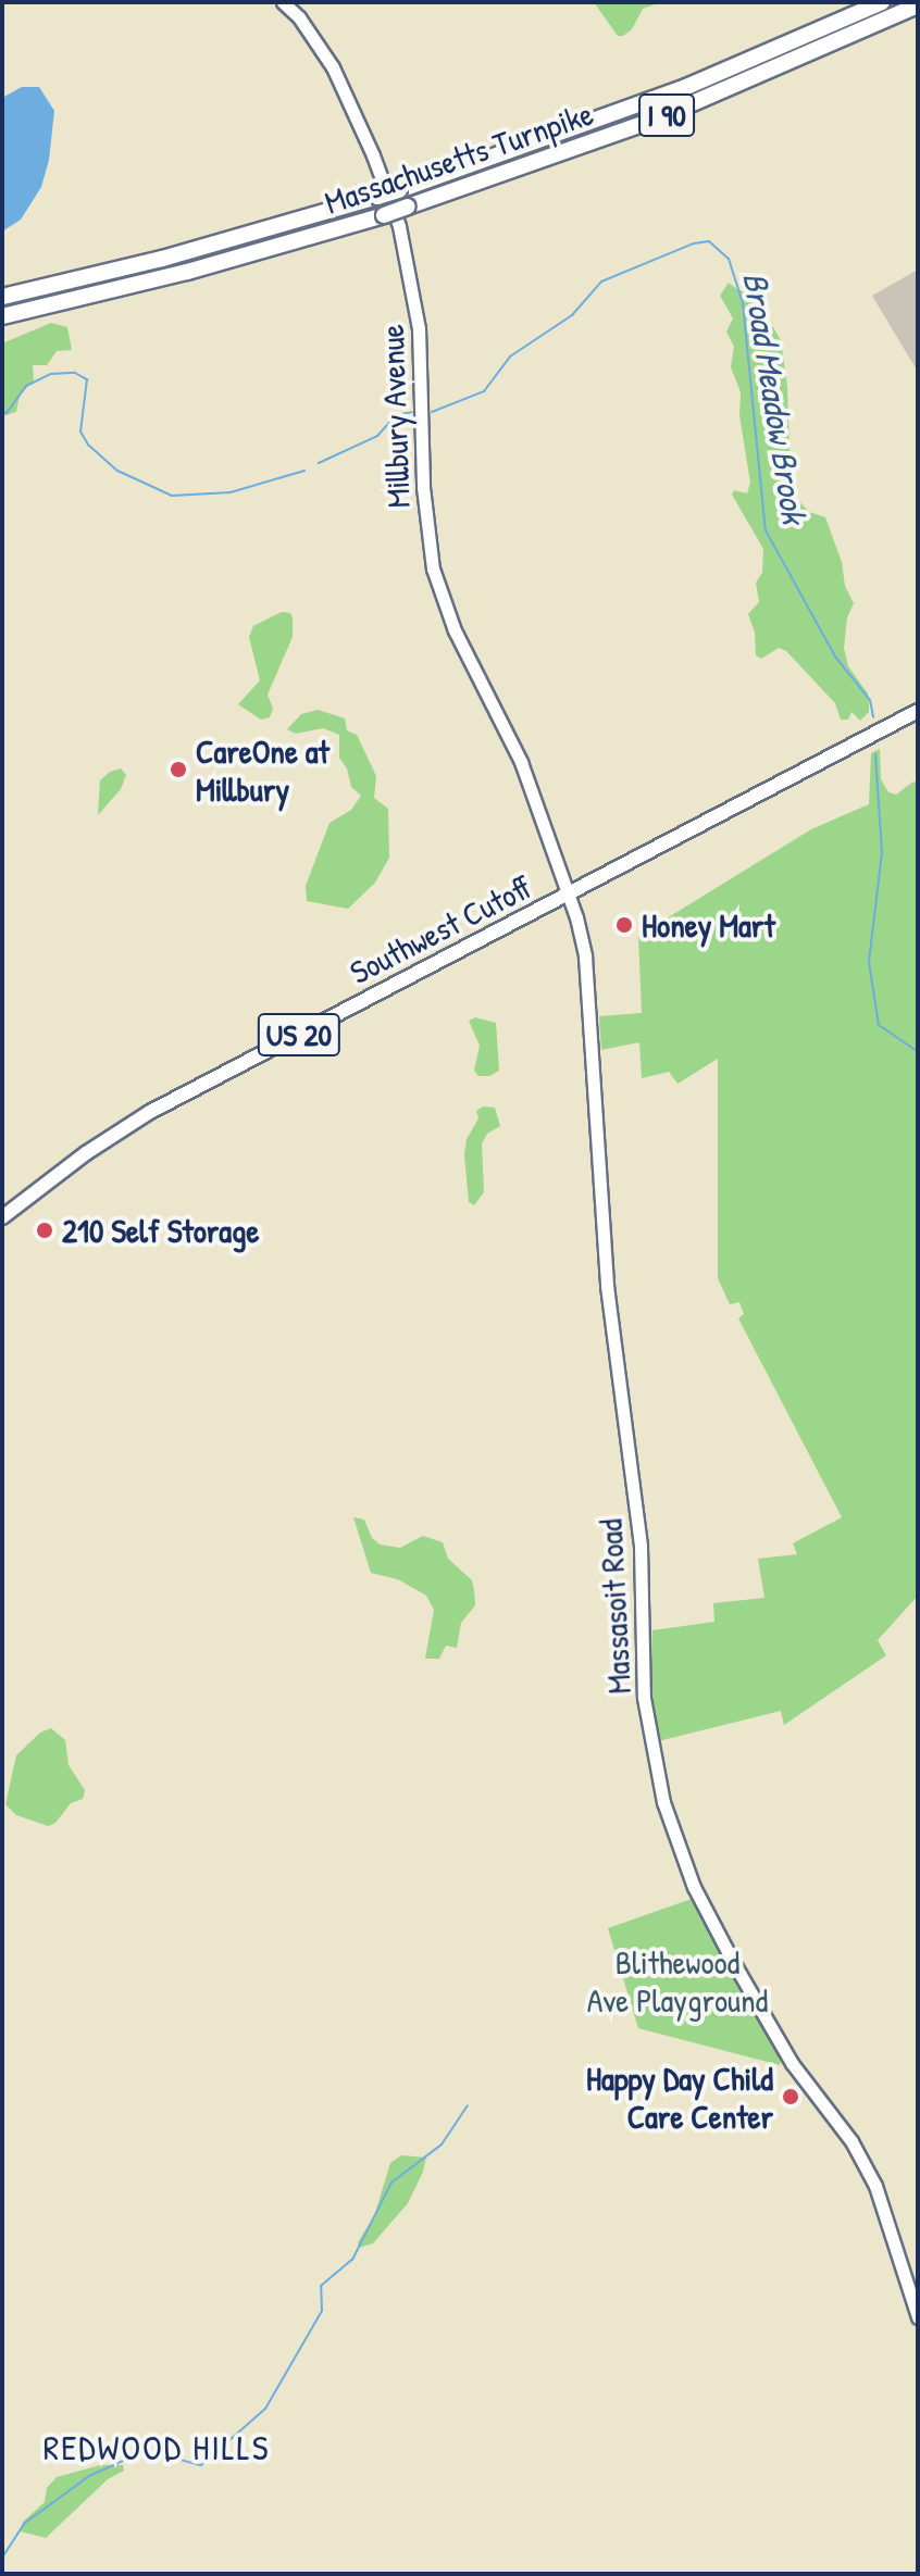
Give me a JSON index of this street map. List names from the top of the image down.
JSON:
{
  "streets": {
    "highway": ["I 90", "Massachusetts Turnpike"],
    "main road": [
      "Millbury Avenue",
      "Southwest Cutoff",
      "US 20",
      "Massasoit Road"
    ]
  },
  "crossings": [
    ["Millbury Avenue", "Massasoit Road"],
    ["Southwest Cutoff", "Massasoit Road"]
  ],
  "districts": ["REDWOOD HILLS"],
  "water": ["Broad Meadow Brook"],
  "parks": ["Blithewood Ave Playground"],
  "places": [
    "CareOne at Millbury",
    "Honey Mart",
    "210 Self Storage",
    "Happy Day Child Care Center"
  ]
}
